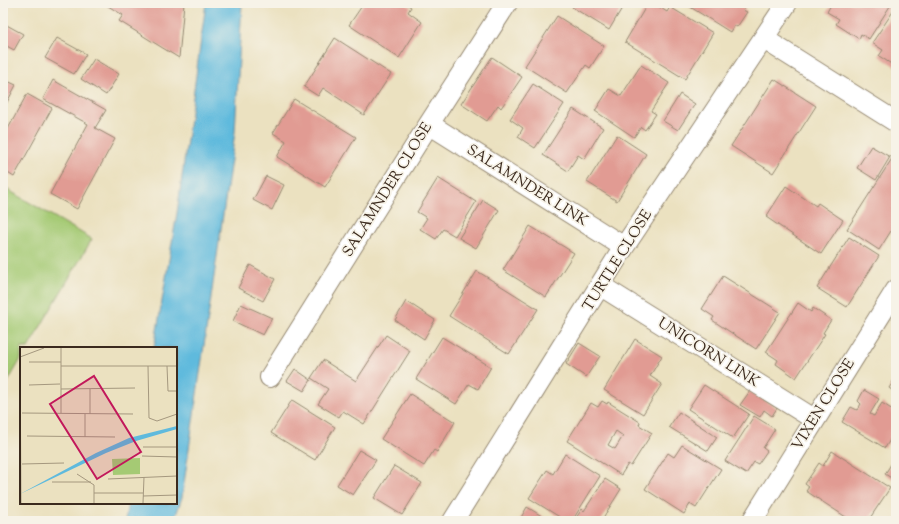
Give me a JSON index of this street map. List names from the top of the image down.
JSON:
{
  "streets": {
    "street": [
      "SALAMNDER LINK",
      "SALAMNDER CLOSE",
      "TURTLE CLOSE",
      "UNICORN LINK",
      "VIXEN CLOSE"
    ]
  },
  "crossings": [
    ["SALAMNDER LINK", "SALAMNDER CLOSE"],
    ["SALAMNDER LINK", "TURTLE CLOSE"],
    ["TURTLE CLOSE", "UNICORN LINK"],
    ["UNICORN LINK", "VIXEN CLOSE"]
  ]
}
